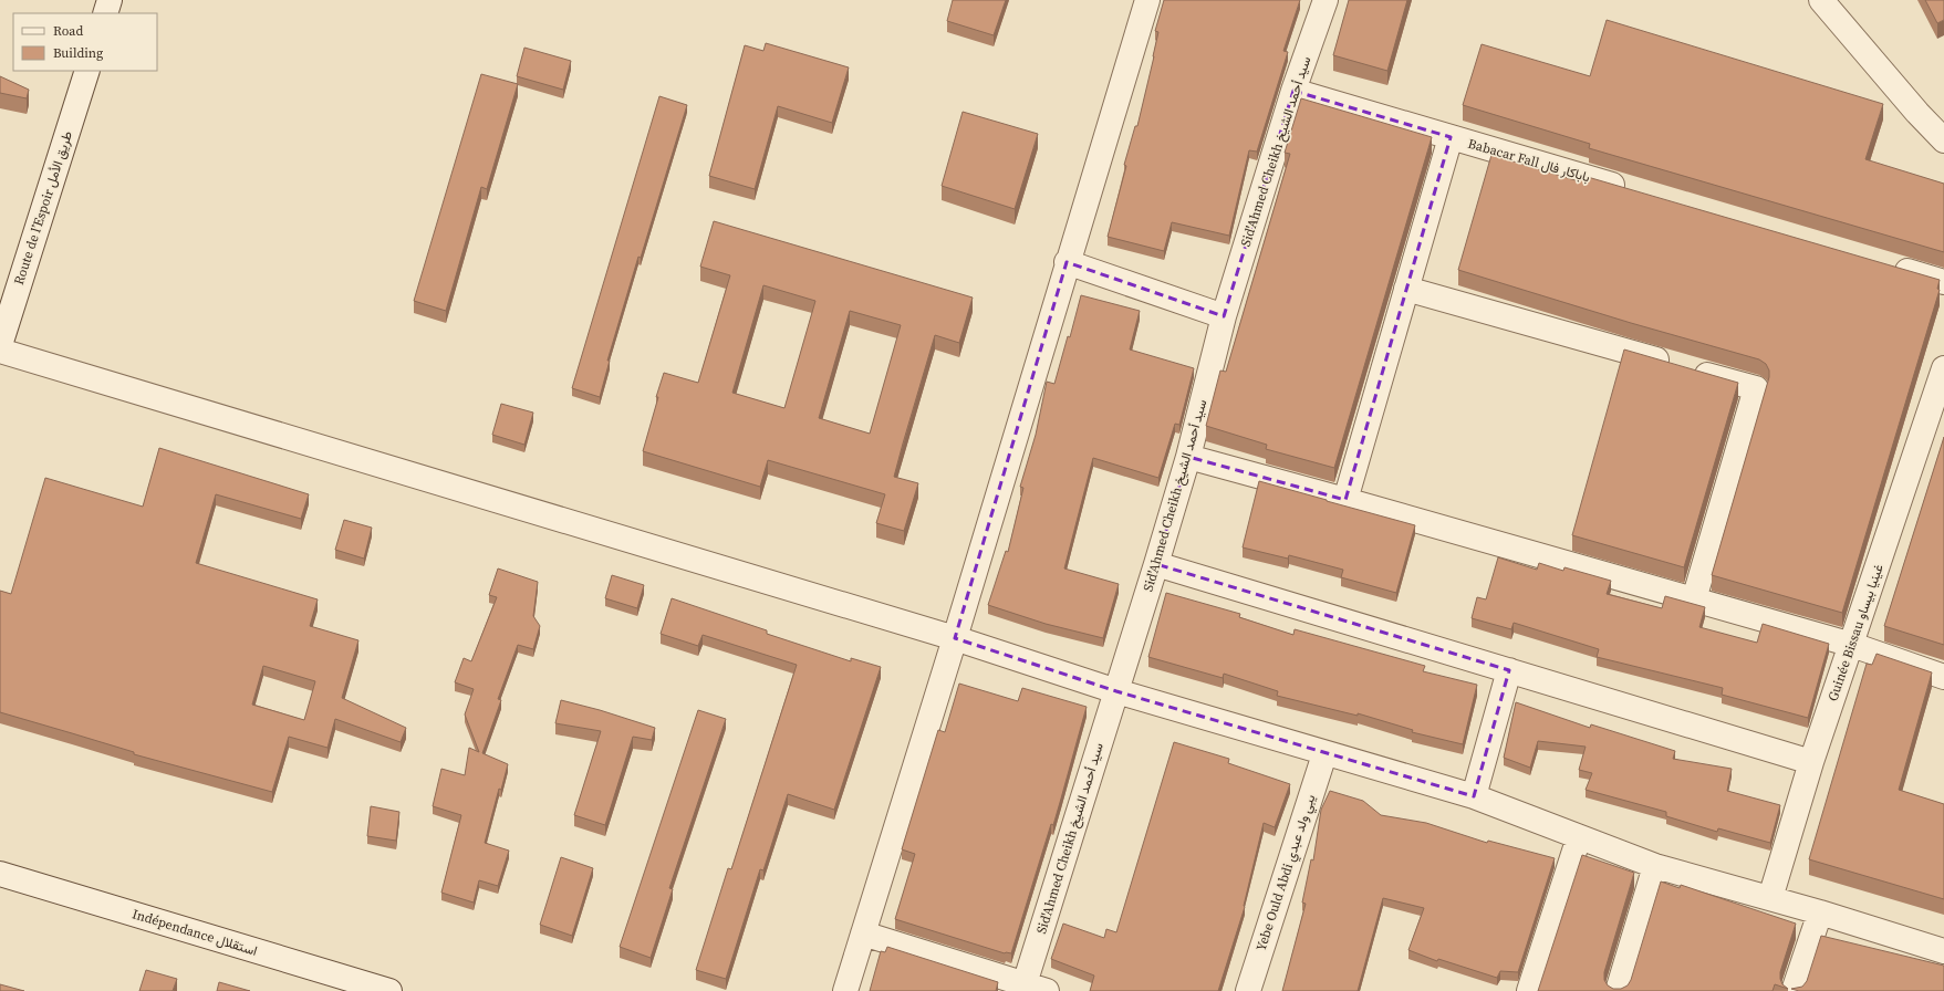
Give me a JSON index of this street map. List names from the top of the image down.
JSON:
{
  "streets": {
    "street": [
      "Sid'Ahmed Cheikh سيد أحمد الشيخ",
      "Babacar Fall باباكار فال",
      "Route de l’Espoir طريق الأمل",
      "Guinée Bissau غينيا بيساو",
      "Yebe Ould Abdi يبي ولد عبدي",
      "Indépendance استقلال"
    ]
  },
  "crossings": [
    ["Sid'Ahmed Cheikh سيد أحمد الشيخ", "Babacar Fall باباكار فال"]
  ],
  "legend": ["Road", "Building"]
}
